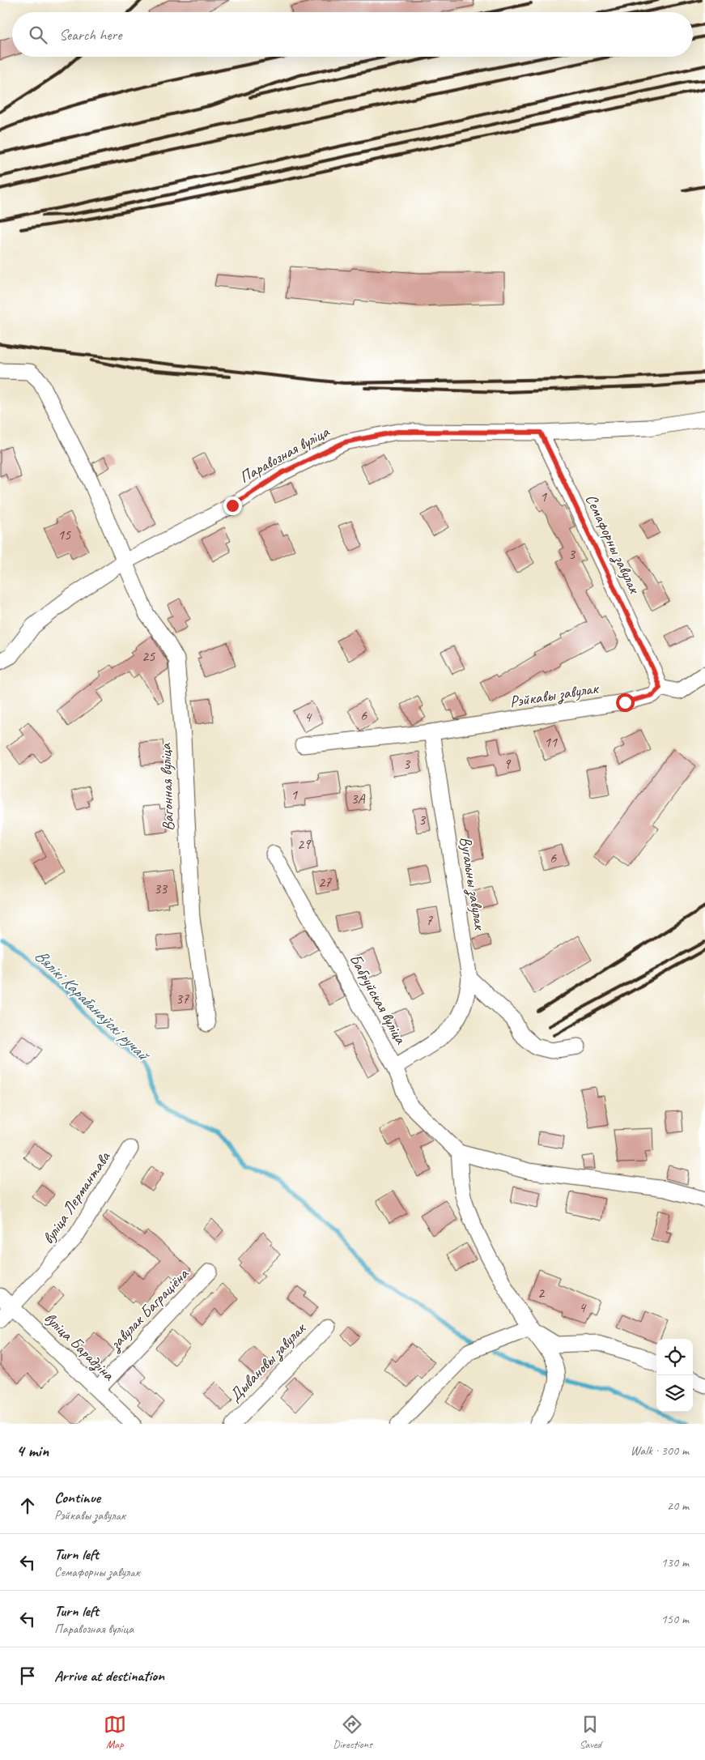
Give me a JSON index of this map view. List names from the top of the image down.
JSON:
{
  "streets": {
    "street": [
      "Паравозная вуліца",
      "Семафорны завулак",
      "Рэйкавы завулак",
      "Вагонная вуліца",
      "Вугальны завулак",
      "Бабруйская вуліца",
      "вуліца Лермантава",
      "завулак Баграціёна",
      "вуліца Барадзіна",
      "Дывановы завулак"
    ]
  },
  "crossings": [
    ["Паравозная вуліца", "Семафорны завулак"],
    ["Паравозная вуліца", "Вагонная вуліца"],
    ["Семафорны завулак", "Рэйкавы завулак"],
    ["Рэйкавы завулак", "Вугальны завулак"],
    ["Вугальны завулак", "Бабруйская вуліца"],
    ["вуліца Лермантава", "вуліца Барадзіна"],
    ["завулак Баграціёна", "вуліца Барадзіна"]
  ],
  "water": ["Вялікі Карабанаўскі ручай"],
  "house_numbers": [
    "1",
    "15",
    "3",
    "25",
    "6",
    "4",
    "11",
    "3",
    "9",
    "1",
    "3А",
    "3",
    "29",
    "6",
    "27",
    "33",
    "7",
    "37",
    "2",
    "4"
  ],
  "page": {
    "search": "Search here",
    "heading": ["4 min", "Walk · 300 m"],
    "list": [
      ["Continue", "Рэйкавы завулак", "20 m"],
      ["Turn left", "Семафорны завулак", "130 m"],
      ["Turn left", "Паравозная вуліца", "150 m"],
      "Arrive at destination"
    ],
    "nav": ["Map", "Directions", "Saved"]
  }
}
